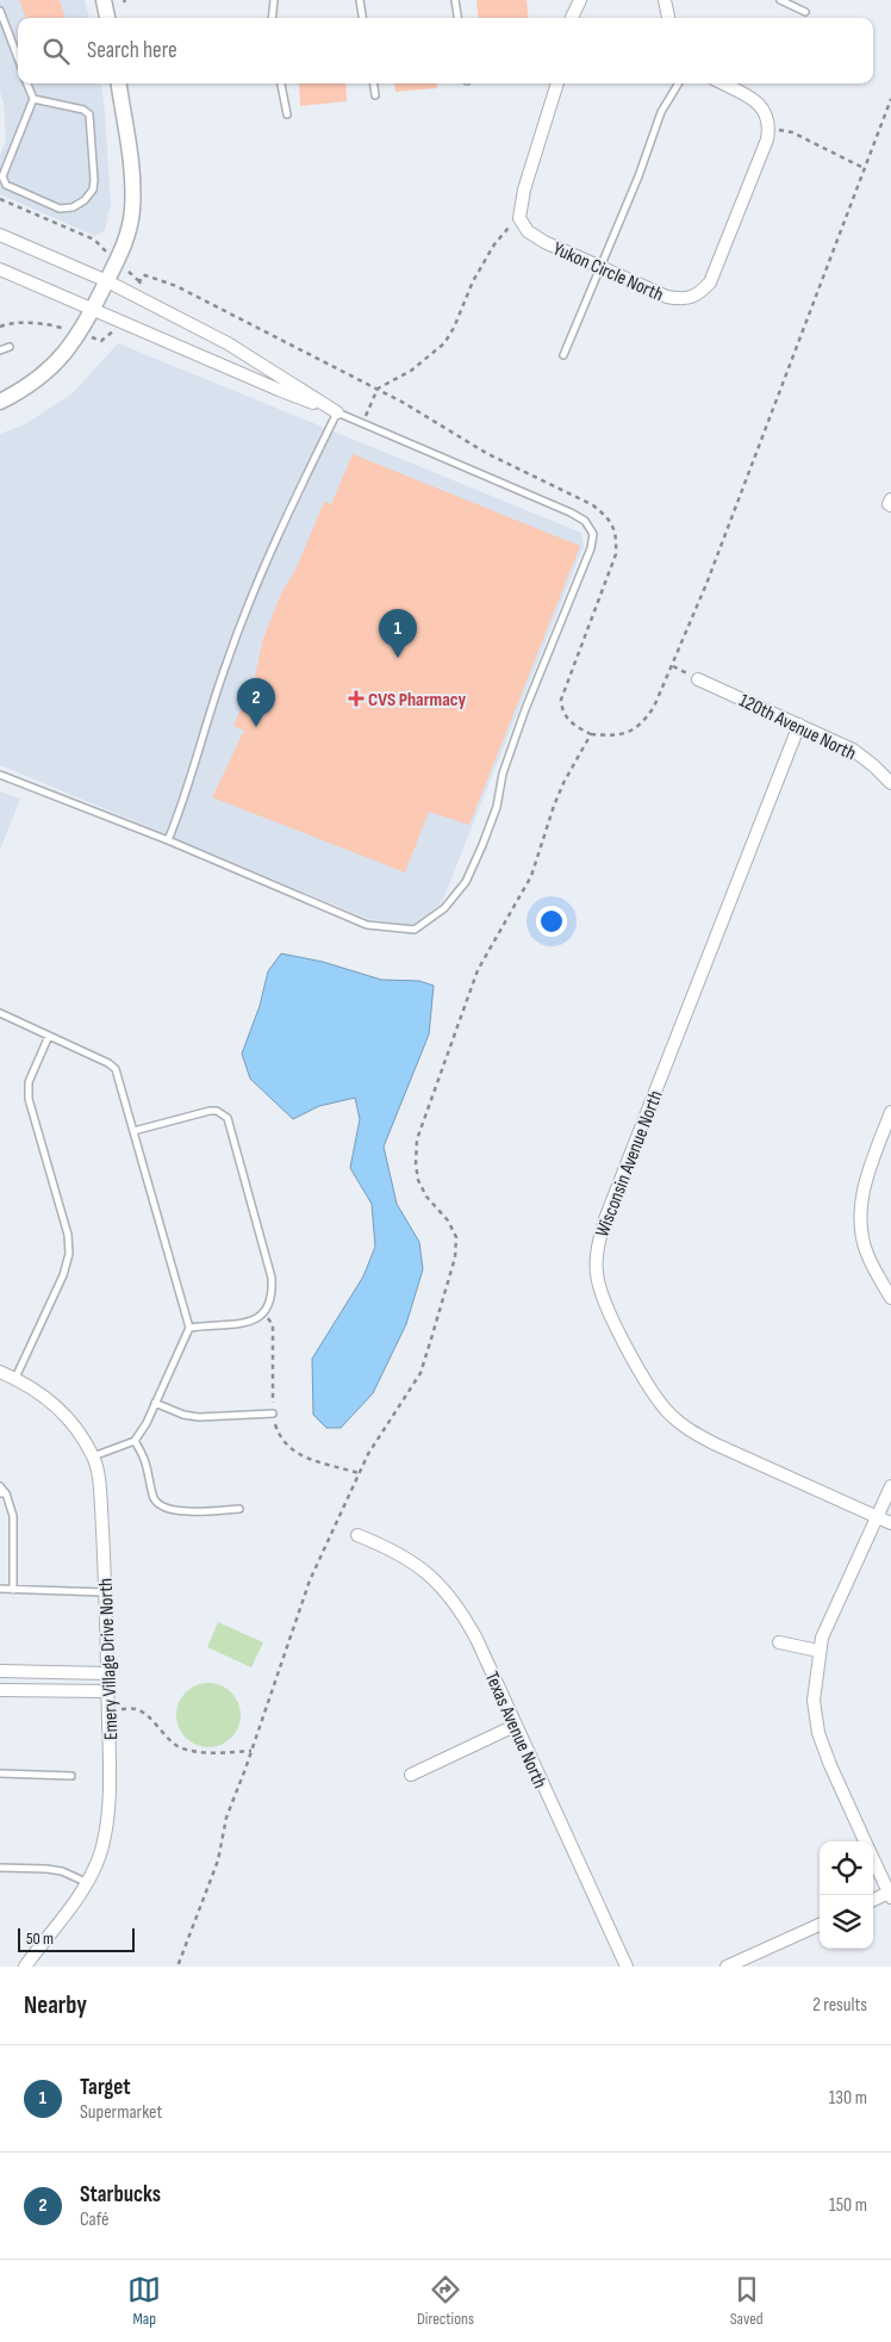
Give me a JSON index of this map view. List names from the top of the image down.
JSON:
{
  "streets": {
    "street": [
      "Yukon Circle North",
      "120th Avenue North",
      "Wisconsin Avenue North",
      "Emery Village Drive North",
      "Texas Avenue North"
    ]
  },
  "crossings": [
    ["120th Avenue North", "Wisconsin Avenue North"]
  ],
  "places": {
    "health": ["CVS Pharmacy"]
  },
  "scale_bar": "50 m",
  "page": {
    "search": "Search here",
    "pins": ["1", "2"],
    "scale": "50 m",
    "heading": ["Nearby", "2 results"],
    "list": [
      {
        "mark": "1",
        "name": "Target",
        "note": "Supermarket",
        "value": "130 m"
      },
      {
        "mark": "2",
        "name": "Starbucks",
        "note": "Café",
        "value": "150 m"
      }
    ],
    "nav": ["Map", "Directions", "Saved"]
  }
}
